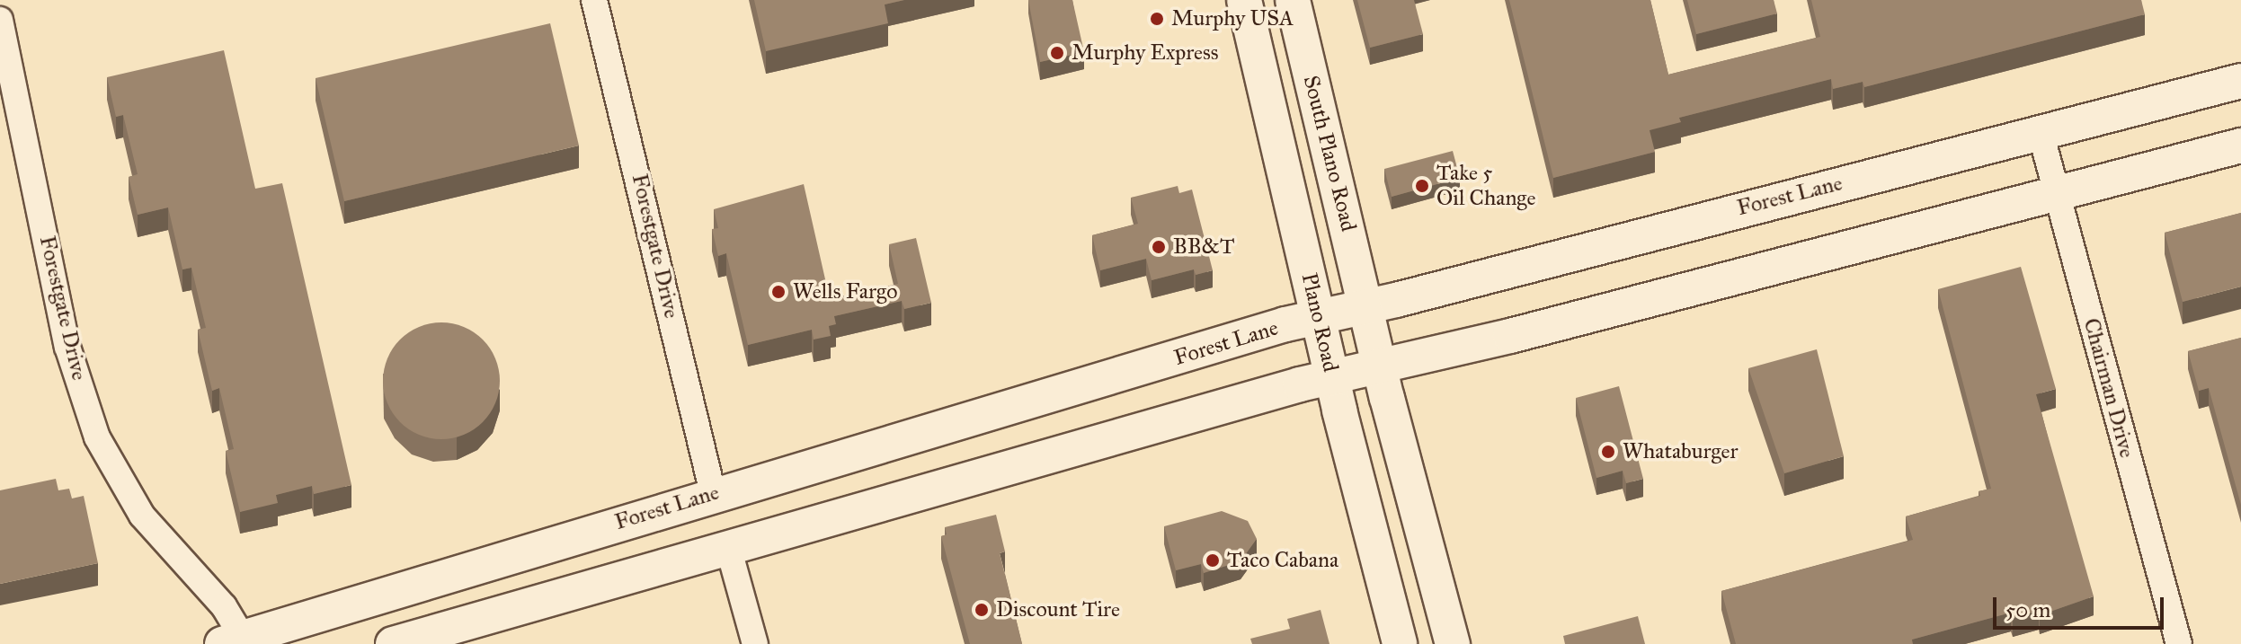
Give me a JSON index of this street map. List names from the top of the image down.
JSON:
{
  "streets": {
    "main road": ["South Plano Road", "Forest Lane", "Plano Road"],
    "street": ["Forestgate Drive", "Chairman Drive"]
  },
  "crossings": [
    ["South Plano Road", "Forest Lane"],
    ["Forest Lane", "Forestgate Drive"],
    ["Forest Lane", "Plano Road"],
    ["Forest Lane", "Chairman Drive"]
  ],
  "places": [
    "Murphy USA",
    "Murphy Express",
    "Take 5 Oil Change",
    "BB&T",
    "Wells Fargo",
    "Whataburger",
    "Taco Cabana",
    "Discount Tire"
  ],
  "scale_bar": "50 m"
}
